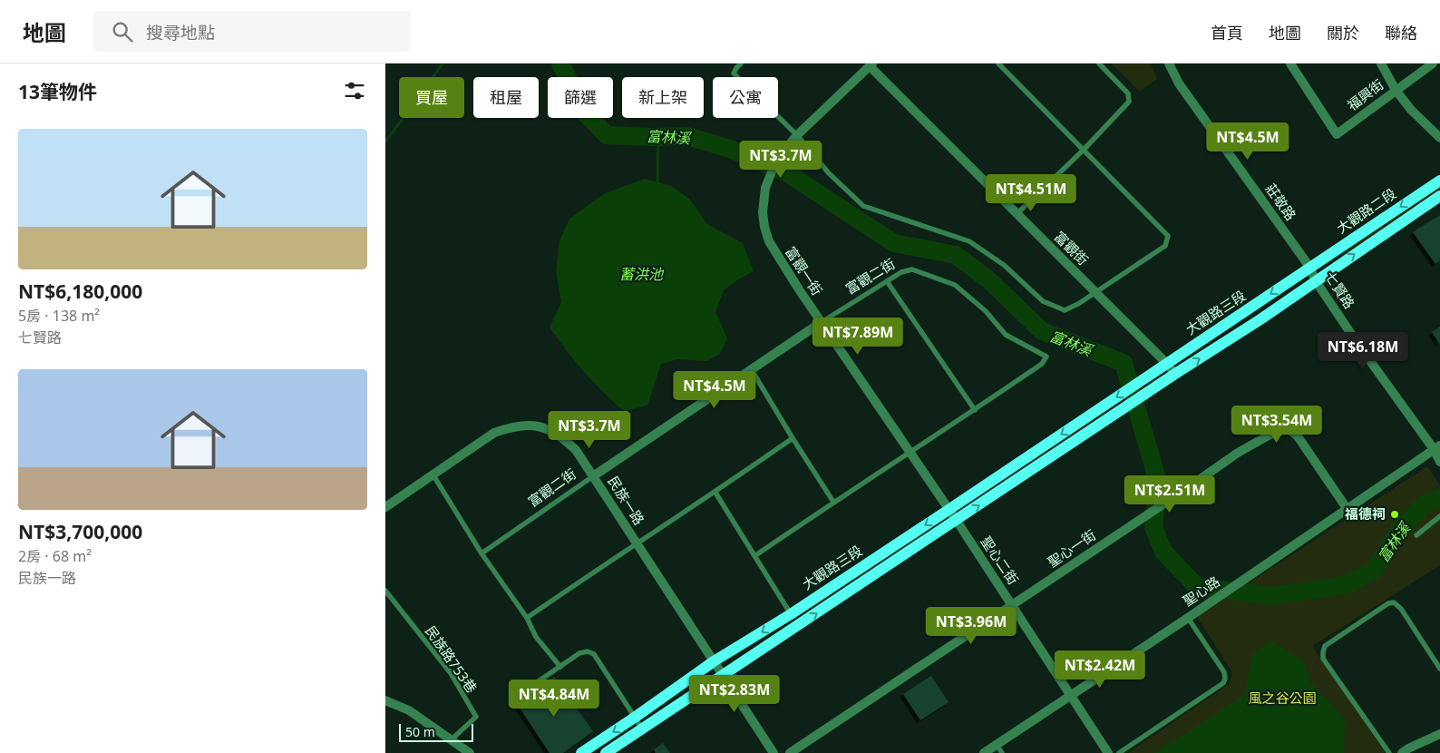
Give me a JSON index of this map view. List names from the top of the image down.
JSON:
{
  "streets": {
    "main road": ["大觀路二段", "大觀路三段"],
    "street": [
      "福興街",
      "莊敬路",
      "富觀街",
      "富觀一街",
      "富觀二街",
      "七賢路",
      "民族一路",
      "聖心一街",
      "聖心二街",
      "聖心路"
    ],
    "lane": ["民族路753巷"]
  },
  "crossings": [
    ["莊敬路", "大觀路二段"],
    ["莊敬路", "七賢路"],
    ["莊敬路", "大觀路三段"],
    ["大觀路二段", "七賢路"],
    ["大觀路二段", "大觀路三段"],
    ["富觀街", "富觀一街"],
    ["富觀街", "大觀路三段"],
    ["富觀一街", "富觀二街"],
    ["富觀一街", "大觀路三段"],
    ["富觀一街", "聖心二街"],
    ["富觀二街", "民族一路"],
    ["七賢路", "大觀路三段"],
    ["七賢路", "聖心路"],
    ["大觀路三段", "民族一路"],
    ["聖心一街", "聖心二街"],
    ["聖心一街", "聖心路"],
    ["聖心二街", "聖心路"]
  ],
  "water": ["富林溪", "蓄洪池"],
  "parks": ["風之谷公園"],
  "places": ["福德祠"],
  "scale_bar": "50 m",
  "page": {
    "header": "地圖",
    "search": "搜尋地點",
    "nav": [
      "首頁",
      "地圖",
      "關於",
      "聯絡"
    ],
    "heading": "13筆物件",
    "chip": [
      "買屋",
      "租屋",
      "篩選",
      "新上架",
      "公寓"
    ],
    "list": [
      {
        "name": "NT$6,180,000",
        "note": "5房 · 138 m² · 七賢路"
      },
      {
        "name": "NT$3,700,000",
        "note": "2房 · 68 m² · 民族一路"
      }
    ],
    "price": [
      "NT$4.5M",
      "NT$3.7M",
      "NT$4.51M",
      "NT$7.89M",
      "NT$6.18M",
      "NT$4.5M",
      "NT$3.54M",
      "NT$3.7M",
      "NT$2.51M",
      "NT$3.96M",
      "NT$2.42M",
      "NT$2.83M",
      "NT$4.84M"
    ],
    "scale": "50 m"
  }
}
